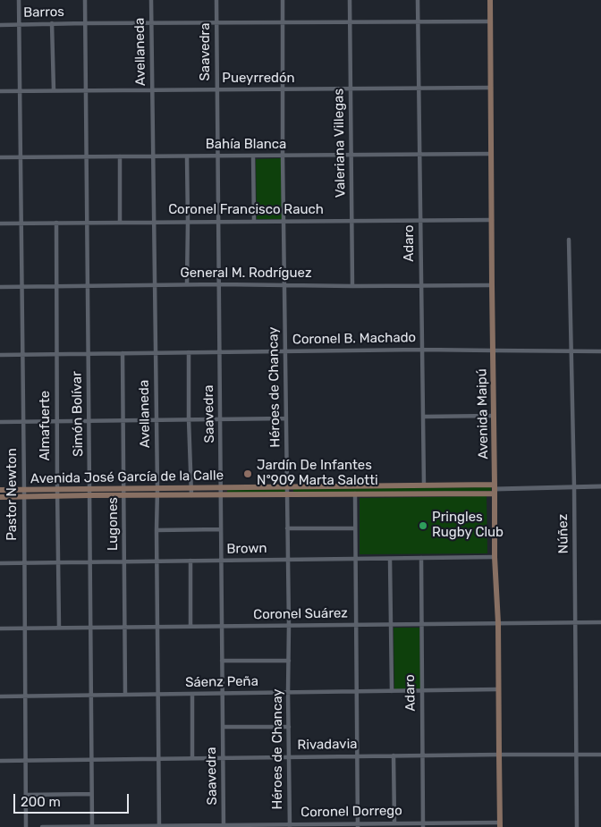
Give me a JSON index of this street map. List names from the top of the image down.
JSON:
{
  "streets": {
    "main road": ["Avenida Maipú", "Avenida José García de la Calle"],
    "street": [
      "Barros",
      "Avellaneda",
      "Saavedra",
      "Pueyrredón",
      "Valeriana Villegas",
      "Bahía Blanca",
      "Coronel Francisco Rauch",
      "Adaro",
      "General M. Rodríguez",
      "Coronel B. Machado",
      "Héroes de Chancay",
      "Simón Bolívar",
      "Almafuerte",
      "Pastor Newton",
      "Lugones",
      "Núñez",
      "Brown",
      "Coronel Suárez",
      "Sáenz Peña",
      "Rivadavia",
      "Coronel Dorrego"
    ]
  },
  "crossings": [
    ["Barros", "Avellaneda"],
    ["Barros", "Saavedra"],
    ["Barros", "Valeriana Villegas"],
    ["Barros", "Adaro"],
    ["Barros", "Héroes de Chancay"],
    ["Barros", "Simón Bolívar"],
    ["Barros", "Avenida Maipú"],
    ["Barros", "Pastor Newton"],
    ["Avellaneda", "Pueyrredón"],
    ["Avellaneda", "Bahía Blanca"],
    ["Avellaneda", "Coronel Francisco Rauch"],
    ["Avellaneda", "General M. Rodríguez"],
    ["Avellaneda", "Coronel B. Machado"],
    ["Avellaneda", "Avenida José García de la Calle"],
    ["Avellaneda", "Brown"],
    ["Avellaneda", "Coronel Suárez"],
    ["Avellaneda", "Sáenz Peña"],
    ["Avellaneda", "Rivadavia"],
    ["Avellaneda", "Coronel Dorrego"],
    ["Saavedra", "Pueyrredón"],
    ["Saavedra", "Bahía Blanca"],
    ["Saavedra", "Coronel Francisco Rauch"],
    ["Saavedra", "General M. Rodríguez"],
    ["Saavedra", "Coronel B. Machado"],
    ["Saavedra", "Avenida José García de la Calle"],
    ["Saavedra", "Brown"],
    ["Saavedra", "Coronel Suárez"],
    ["Saavedra", "Sáenz Peña"],
    ["Saavedra", "Rivadavia"],
    ["Saavedra", "Coronel Dorrego"],
    ["Pueyrredón", "Valeriana Villegas"],
    ["Pueyrredón", "Adaro"],
    ["Pueyrredón", "Héroes de Chancay"],
    ["Pueyrredón", "Simón Bolívar"],
    ["Pueyrredón", "Avenida Maipú"],
    ["Pueyrredón", "Pastor Newton"],
    ["Valeriana Villegas", "Bahía Blanca"],
    ["Valeriana Villegas", "Coronel Francisco Rauch"],
    ["Valeriana Villegas", "General M. Rodríguez"],
    ["Bahía Blanca", "Adaro"],
    ["Bahía Blanca", "Héroes de Chancay"],
    ["Bahía Blanca", "Simón Bolívar"],
    ["Bahía Blanca", "Avenida Maipú"],
    ["Bahía Blanca", "Pastor Newton"],
    ["Coronel Francisco Rauch", "Adaro"],
    ["Coronel Francisco Rauch", "Héroes de Chancay"],
    ["Coronel Francisco Rauch", "Simón Bolívar"],
    ["Coronel Francisco Rauch", "Avenida Maipú"],
    ["Coronel Francisco Rauch", "Almafuerte"],
    ["Coronel Francisco Rauch", "Pastor Newton"],
    ["Adaro", "General M. Rodríguez"],
    ["Adaro", "Coronel B. Machado"],
    ["Adaro", "Avenida José García de la Calle"],
    ["Adaro", "Brown"],
    ["Adaro", "Coronel Suárez"],
    ["Adaro", "Sáenz Peña"],
    ["Adaro", "Rivadavia"],
    ["Adaro", "Coronel Dorrego"],
    ["General M. Rodríguez", "Héroes de Chancay"],
    ["General M. Rodríguez", "Simón Bolívar"],
    ["General M. Rodríguez", "Avenida Maipú"],
    ["General M. Rodríguez", "Almafuerte"],
    ["General M. Rodríguez", "Pastor Newton"],
    ["Coronel B. Machado", "Héroes de Chancay"],
    ["Coronel B. Machado", "Simón Bolívar"],
    ["Coronel B. Machado", "Avenida Maipú"],
    ["Coronel B. Machado", "Almafuerte"],
    ["Coronel B. Machado", "Pastor Newton"],
    ["Coronel B. Machado", "Lugones"],
    ["Coronel B. Machado", "Núñez"],
    ["Héroes de Chancay", "Avenida José García de la Calle"],
    ["Héroes de Chancay", "Brown"],
    ["Héroes de Chancay", "Coronel Suárez"],
    ["Héroes de Chancay", "Sáenz Peña"],
    ["Héroes de Chancay", "Rivadavia"],
    ["Héroes de Chancay", "Coronel Dorrego"],
    ["Simón Bolívar", "Avenida José García de la Calle"],
    ["Simón Bolívar", "Brown"],
    ["Simón Bolívar", "Coronel Suárez"],
    ["Simón Bolívar", "Sáenz Peña"],
    ["Simón Bolívar", "Rivadavia"],
    ["Simón Bolívar", "Coronel Dorrego"],
    ["Avenida Maipú", "Avenida José García de la Calle"],
    ["Avenida Maipú", "Brown"],
    ["Avenida Maipú", "Coronel Suárez"],
    ["Avenida Maipú", "Sáenz Peña"],
    ["Avenida Maipú", "Rivadavia"],
    ["Avenida Maipú", "Coronel Dorrego"],
    ["Almafuerte", "Avenida José García de la Calle"],
    ["Almafuerte", "Brown"],
    ["Almafuerte", "Coronel Suárez"],
    ["Avenida José García de la Calle", "Pastor Newton"],
    ["Avenida José García de la Calle", "Lugones"],
    ["Avenida José García de la Calle", "Núñez"],
    ["Pastor Newton", "Brown"],
    ["Pastor Newton", "Coronel Suárez"],
    ["Pastor Newton", "Sáenz Peña"],
    ["Pastor Newton", "Rivadavia"],
    ["Lugones", "Brown"],
    ["Lugones", "Coronel Suárez"],
    ["Lugones", "Sáenz Peña"],
    ["Núñez", "Coronel Suárez"],
    ["Núñez", "Rivadavia"]
  ],
  "places": ["Jardín De Infantes Nº909 Marta Salotti", "Pringles Rugby Club"],
  "scale_bar": "200 m"
}
